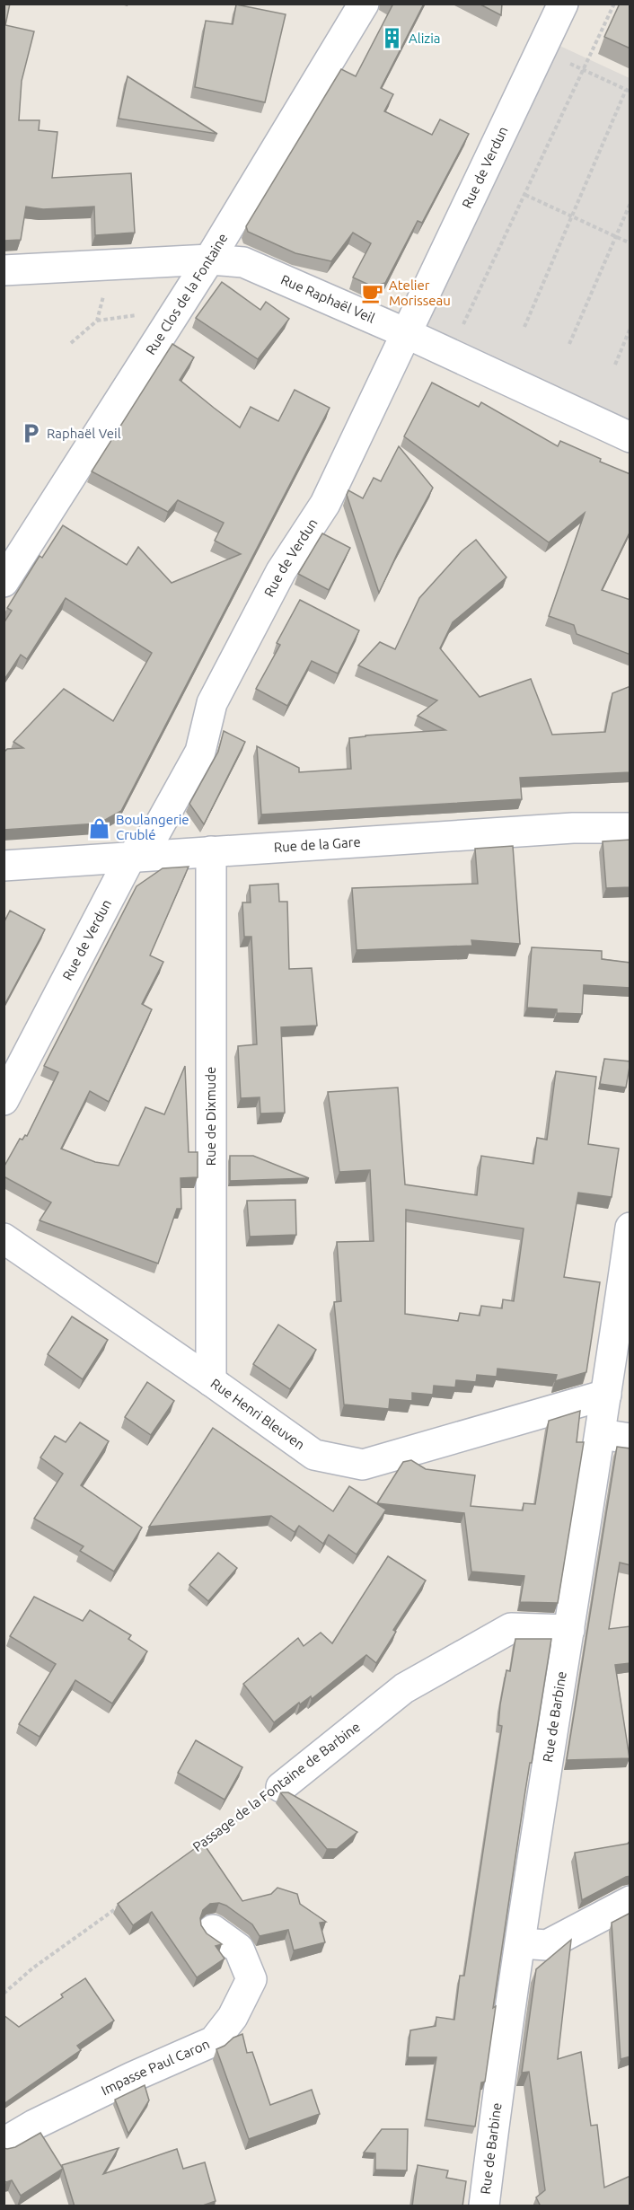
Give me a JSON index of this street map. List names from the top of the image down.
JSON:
{
  "streets": {
    "street": [
      "Rue de Verdun",
      "Rue Clos de la Fontaine",
      "Rue Raphaël Veil",
      "Rue de la Gare",
      "Rue de Dixmude",
      "Rue Henri Bleuven",
      "Rue de Barbine",
      "Passage de la Fontaine de Barbine",
      "Impasse Paul Caron"
    ]
  },
  "crossings": [
    ["Rue de Verdun", "Rue Raphaël Veil"],
    ["Rue de Verdun", "Rue de la Gare"],
    ["Rue Clos de la Fontaine", "Rue Raphaël Veil"],
    ["Rue de la Gare", "Rue de Dixmude"],
    ["Rue de Dixmude", "Rue Henri Bleuven"],
    ["Rue Henri Bleuven", "Rue de Barbine"],
    ["Rue de Barbine", "Passage de la Fontaine de Barbine"]
  ],
  "places": {
    "building": ["Alizia"],
    "cafe": ["Atelier Morisseau"],
    "parking": ["Raphaël Veil"],
    "shop": ["Boulangerie Crublé"]
  }
}
